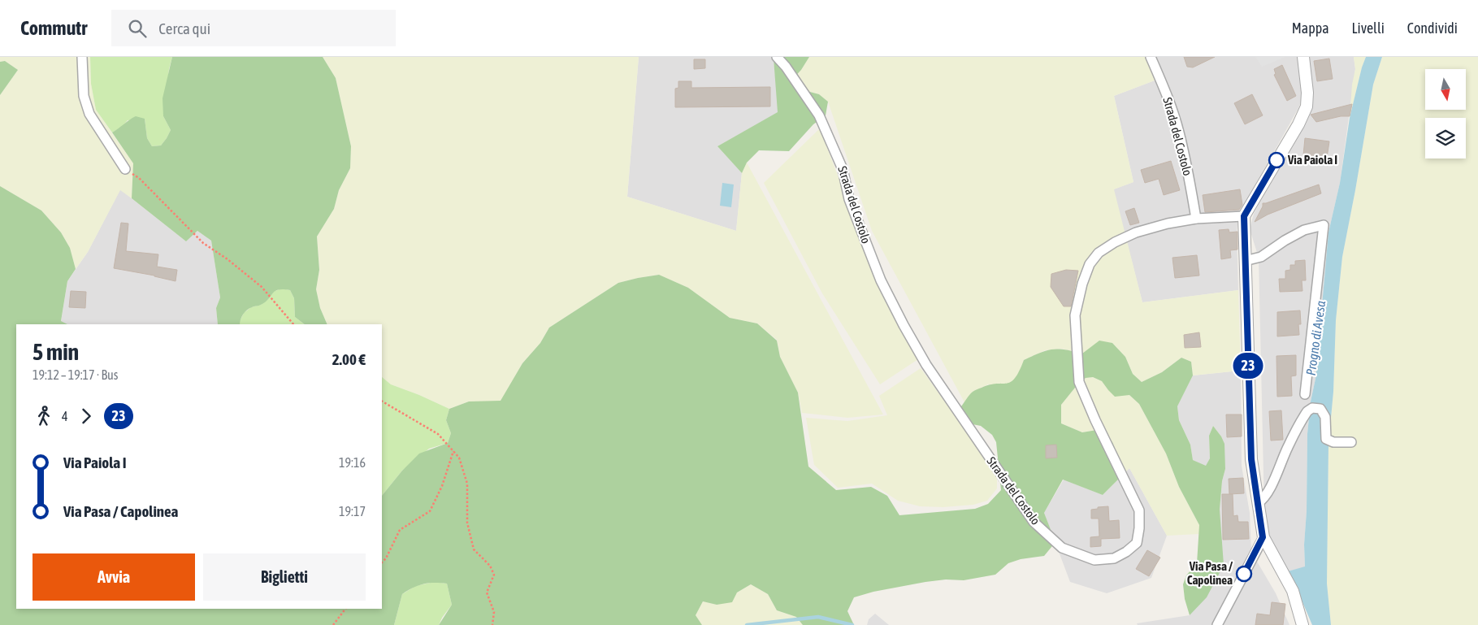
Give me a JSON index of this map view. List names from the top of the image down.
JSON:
{
  "streets": {
    "street": ["Strada del Costolo"]
  },
  "water": ["Progno di Avesa"],
  "places": ["Via Paiola I", "Via Pasa / Capolinea"],
  "lines": ["bus line 23"],
  "north": "bottom",
  "page": {
    "header": "Commutr",
    "search": "Cerca qui",
    "nav": ["Mappa", "Livelli", "Condividi"],
    "on_map": "23",
    "heading": ["5 min", "19:12 – 19:17 · Bus", "2.00 €"],
    "legs": ["4", "23"],
    "list": [
      {
        "name": "Via Paiola I",
        "value": "19:16"
      },
      {
        "name": "Via Pasa / Capolinea",
        "value": "19:17"
      }
    ],
    "buttons": ["Avvia", "Biglietti"]
  }
}
